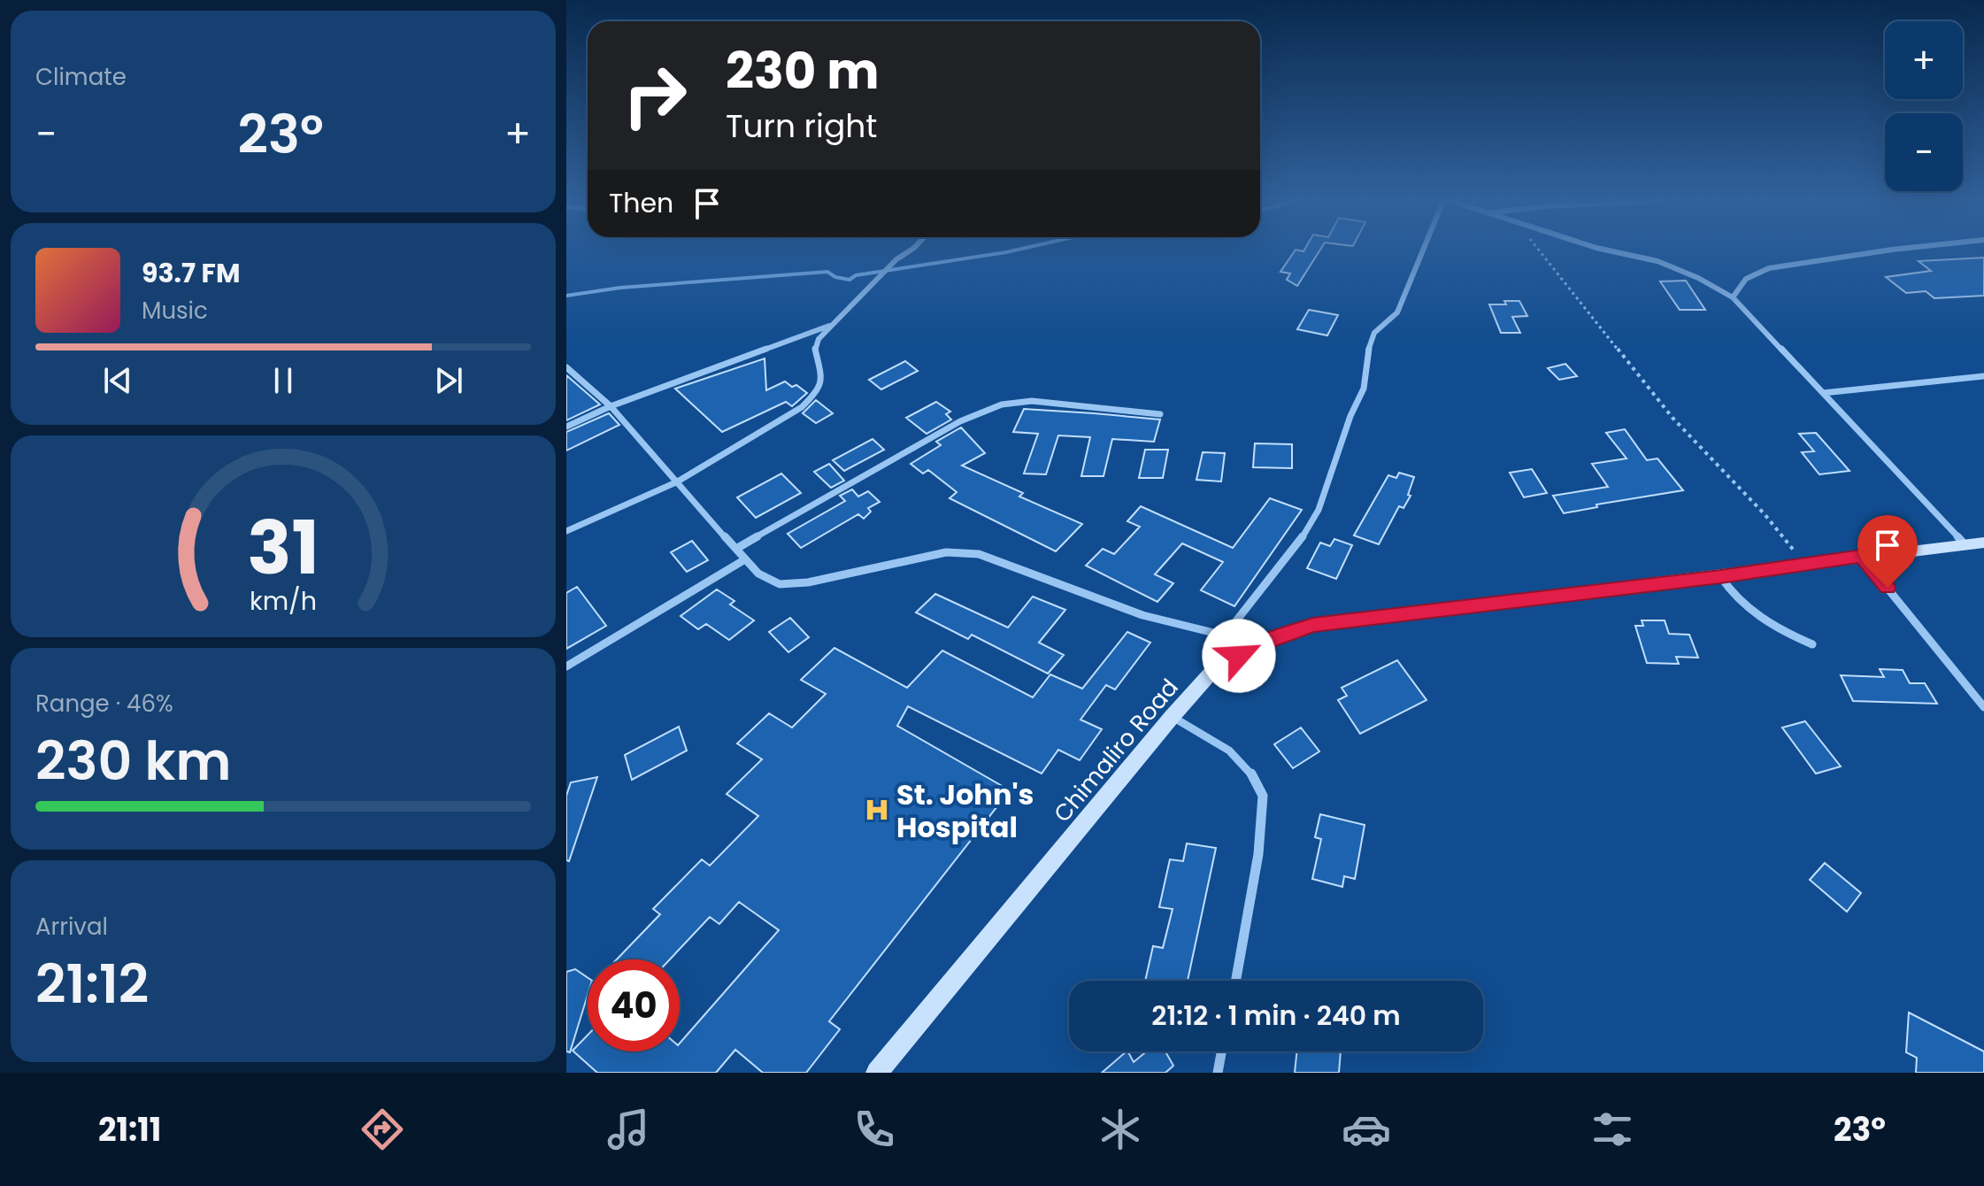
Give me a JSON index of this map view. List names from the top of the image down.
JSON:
{
  "streets": {
    "street": ["Chimaliro Road"]
  },
  "places": {
    "hospital": ["St. John's Hospital"]
  },
  "page": {
    "tile": [
      "Climate",
      ["Range · 46%", "230 km"],
      ["Arrival", "21:12"]
    ],
    "map_buttons": ["+", "−"],
    "turn": ["230 m", "Turn right"],
    "heat": ["−", "23°", "+"],
    "then": "Then",
    "song": ["93.7 FM", "Music"],
    "limit": "40",
    "trip": "21:12 · 1 min · 240 m",
    "tabs": ["21:11", "23°"],
    "gauge": ["31", "km/h"]
  }
}
